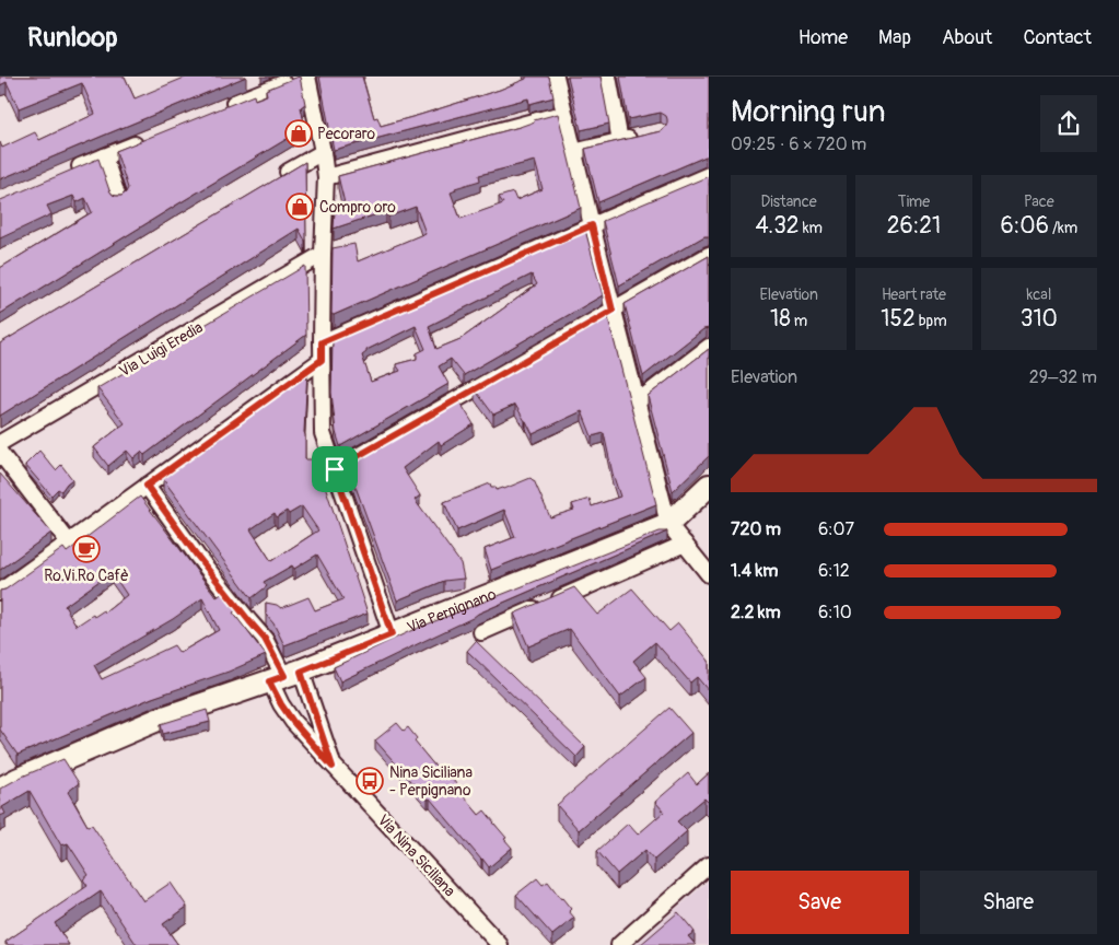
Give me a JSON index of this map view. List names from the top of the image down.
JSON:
{
  "streets": {
    "street": ["Via Luigi Eredia", "Via Perpignano", "Via Nina Siciliana"]
  },
  "crossings": [
    ["Via Perpignano", "Via Nina Siciliana"]
  ],
  "places": {
    "shop": ["Pecoraro", "Compro oro"],
    "cafe": ["Ro.Vi.Ro Cafè"],
    "bus stop": ["Nina Siciliana - Perpignano"]
  },
  "page": {
    "header": "Runloop",
    "nav": [
      "Home",
      "Map",
      "About",
      "Contact"
    ],
    "heading": ["Morning run", "09:25 · 6 × 720 m"],
    "stats": [
      ["Distance", "4.32 km"],
      ["Time", "26:21"],
      ["Pace", "6:06 /km"],
      ["Elevation", "18 m"],
      ["Heart rate", "152 bpm"],
      ["kcal", "310"]
    ],
    "chart": ["Elevation", "29–32 m"],
    "list": [
      {
        "name": "720 m",
        "note": "6:07"
      },
      {
        "name": "1.4 km",
        "note": "6:12"
      },
      {
        "name": "2.2 km",
        "note": "6:10"
      }
    ],
    "buttons": ["Save", "Share"]
  }
}
